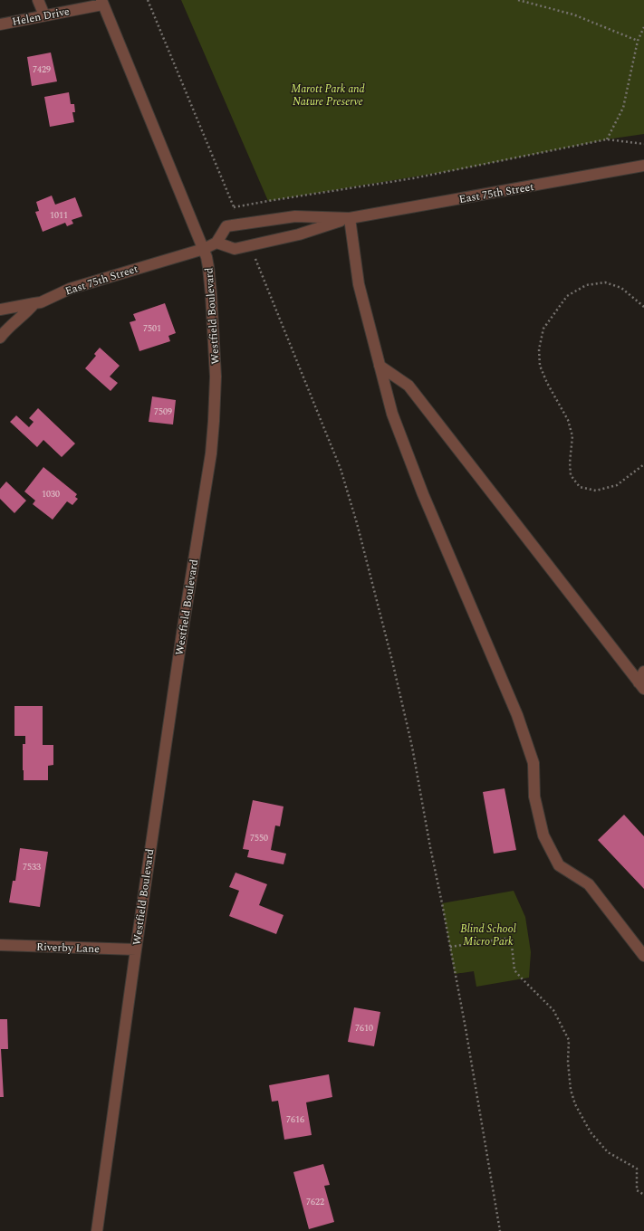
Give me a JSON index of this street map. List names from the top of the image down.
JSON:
{
  "streets": {
    "street": [
      "Helen Drive",
      "East 75th Street",
      "Westfield Boulevard",
      "Riverby Lane"
    ]
  },
  "crossings": [
    ["Helen Drive", "Westfield Boulevard"],
    ["East 75th Street", "Westfield Boulevard"],
    ["Westfield Boulevard", "Riverby Lane"]
  ],
  "parks": ["Marott Park and Nature Preserve", "Blind School Micro Park"],
  "house_numbers": [
    "7429",
    "1011",
    "7501",
    "7509",
    "1030",
    "7550",
    "7533",
    "7610",
    "7616",
    "7622"
  ]
}
